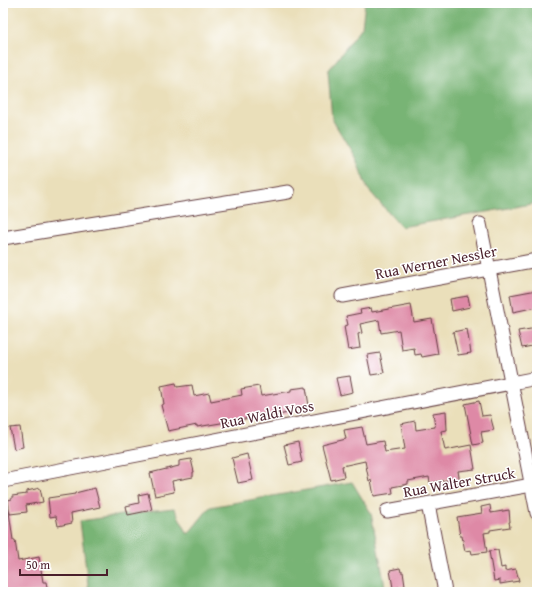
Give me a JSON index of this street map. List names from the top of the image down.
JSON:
{
  "streets": {
    "street": ["Rua Werner Nessler", "Rua Waldi Voss", "Rua Walter Struck"]
  },
  "scale_bar": "50 m"
}
